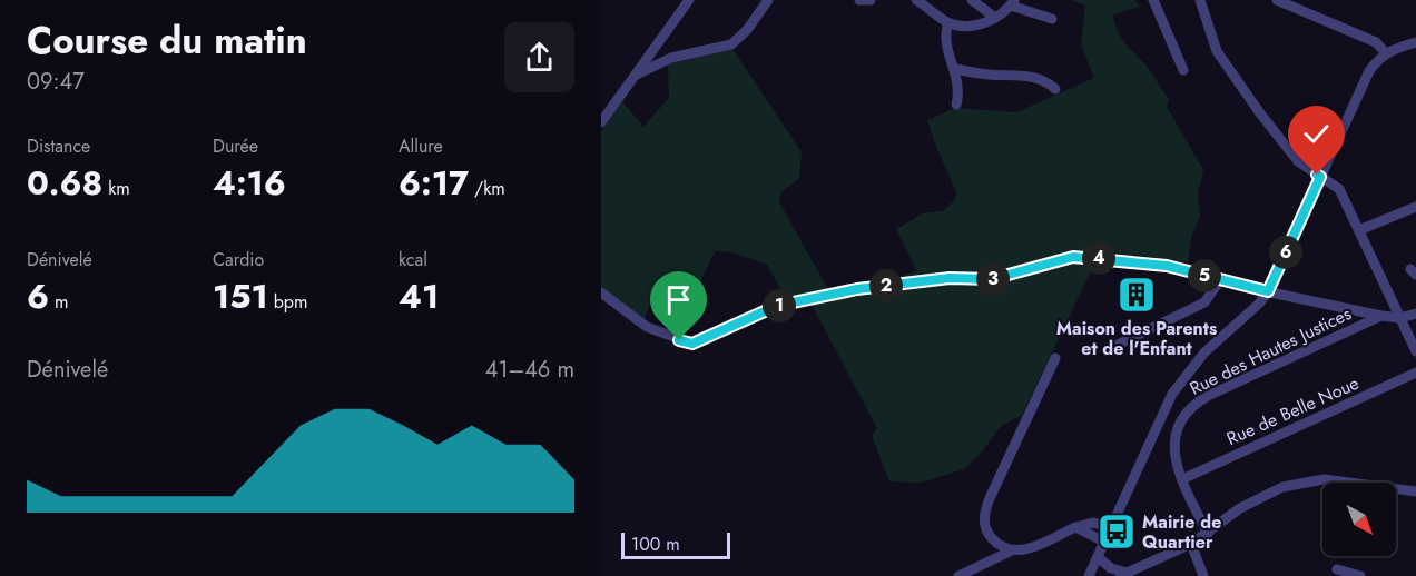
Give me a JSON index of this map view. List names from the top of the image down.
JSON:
{
  "streets": {
    "street": ["Rue des Hautes Justices", "Rue de Belle Noue"]
  },
  "crossings": [
    ["Rue des Hautes Justices", "Rue de Belle Noue"]
  ],
  "places": {
    "building": ["Maison des Parents et de l'Enfant"],
    "bus stop": ["Mairie de Quartier"]
  },
  "scale_bar": "100 m",
  "north": "bottom right",
  "page": {
    "heading": ["Course du matin", "09:47"],
    "stats": [
      ["Distance", "0.68 km"],
      ["Durée", "4:16"],
      ["Allure", "6:17 /km"],
      ["Dénivelé", "6 m"],
      ["Cardio", "151 bpm"],
      ["kcal", "41"]
    ],
    "pins": [
      "6",
      "4",
      "5",
      "3",
      "2",
      "1"
    ],
    "chart": ["Dénivelé", "41–46 m"],
    "scale": "100 m"
  }
}
